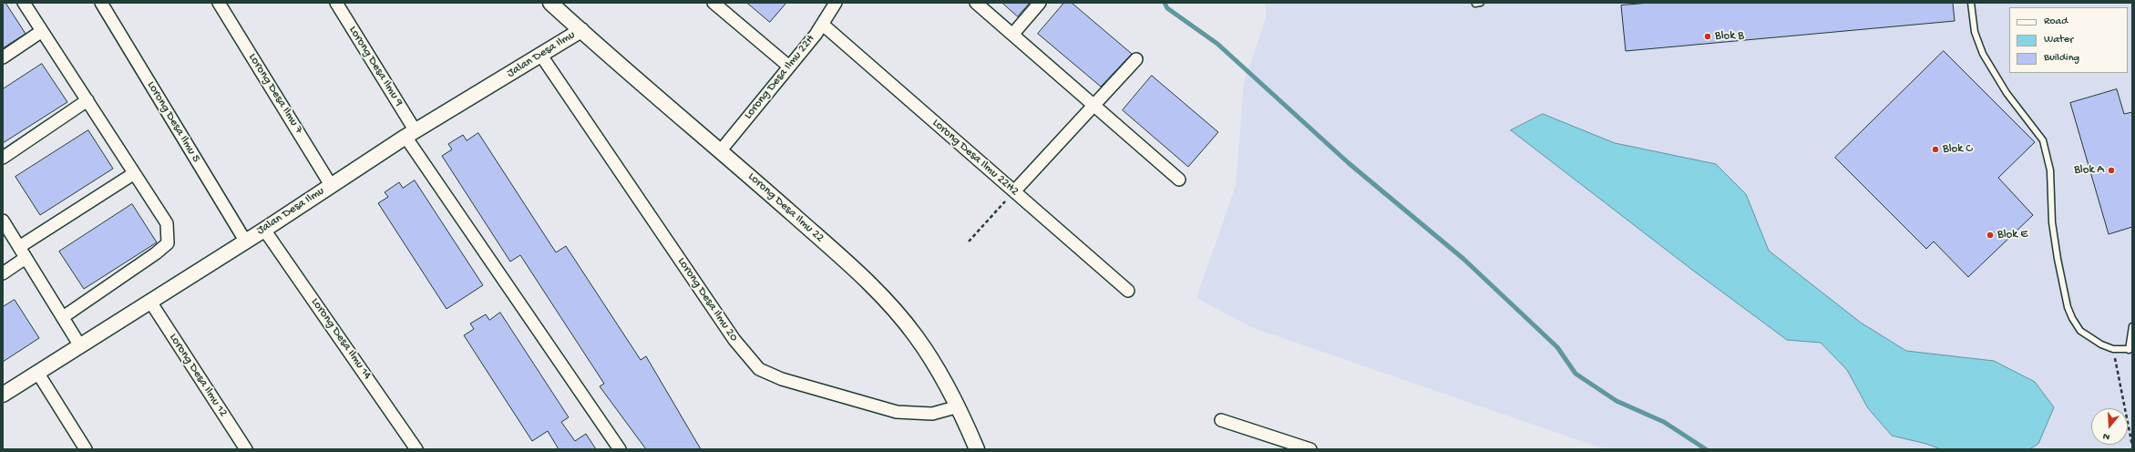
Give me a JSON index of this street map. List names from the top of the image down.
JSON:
{
  "streets": {
    "street": [
      "Jalan Desa Ilmu",
      "Lorong Desa Ilmu 9",
      "Lorong Desa Ilmu 22H",
      "Lorong Desa Ilmu 7",
      "Lorong Desa Ilmu 5",
      "Lorong Desa Ilmu 22H2",
      "Lorong Desa Ilmu 22",
      "Lorong Desa Ilmu 20",
      "Lorong Desa Ilmu 14",
      "Lorong Desa Ilmu 12"
    ]
  },
  "crossings": [
    ["Jalan Desa Ilmu", "Lorong Desa Ilmu 9"],
    ["Jalan Desa Ilmu", "Lorong Desa Ilmu 7"],
    ["Jalan Desa Ilmu", "Lorong Desa Ilmu 5"],
    ["Jalan Desa Ilmu", "Lorong Desa Ilmu 22"],
    ["Jalan Desa Ilmu", "Lorong Desa Ilmu 20"],
    ["Jalan Desa Ilmu", "Lorong Desa Ilmu 14"],
    ["Jalan Desa Ilmu", "Lorong Desa Ilmu 12"],
    ["Lorong Desa Ilmu 22H", "Lorong Desa Ilmu 22H2"],
    ["Lorong Desa Ilmu 22H", "Lorong Desa Ilmu 22"],
    ["Lorong Desa Ilmu 22", "Lorong Desa Ilmu 20"]
  ],
  "places": [
    "Blok B",
    "Blok C",
    "Blok A",
    "Blok E"
  ],
  "legend": ["Road", "Water", "Building"],
  "north": "bottom"
}
